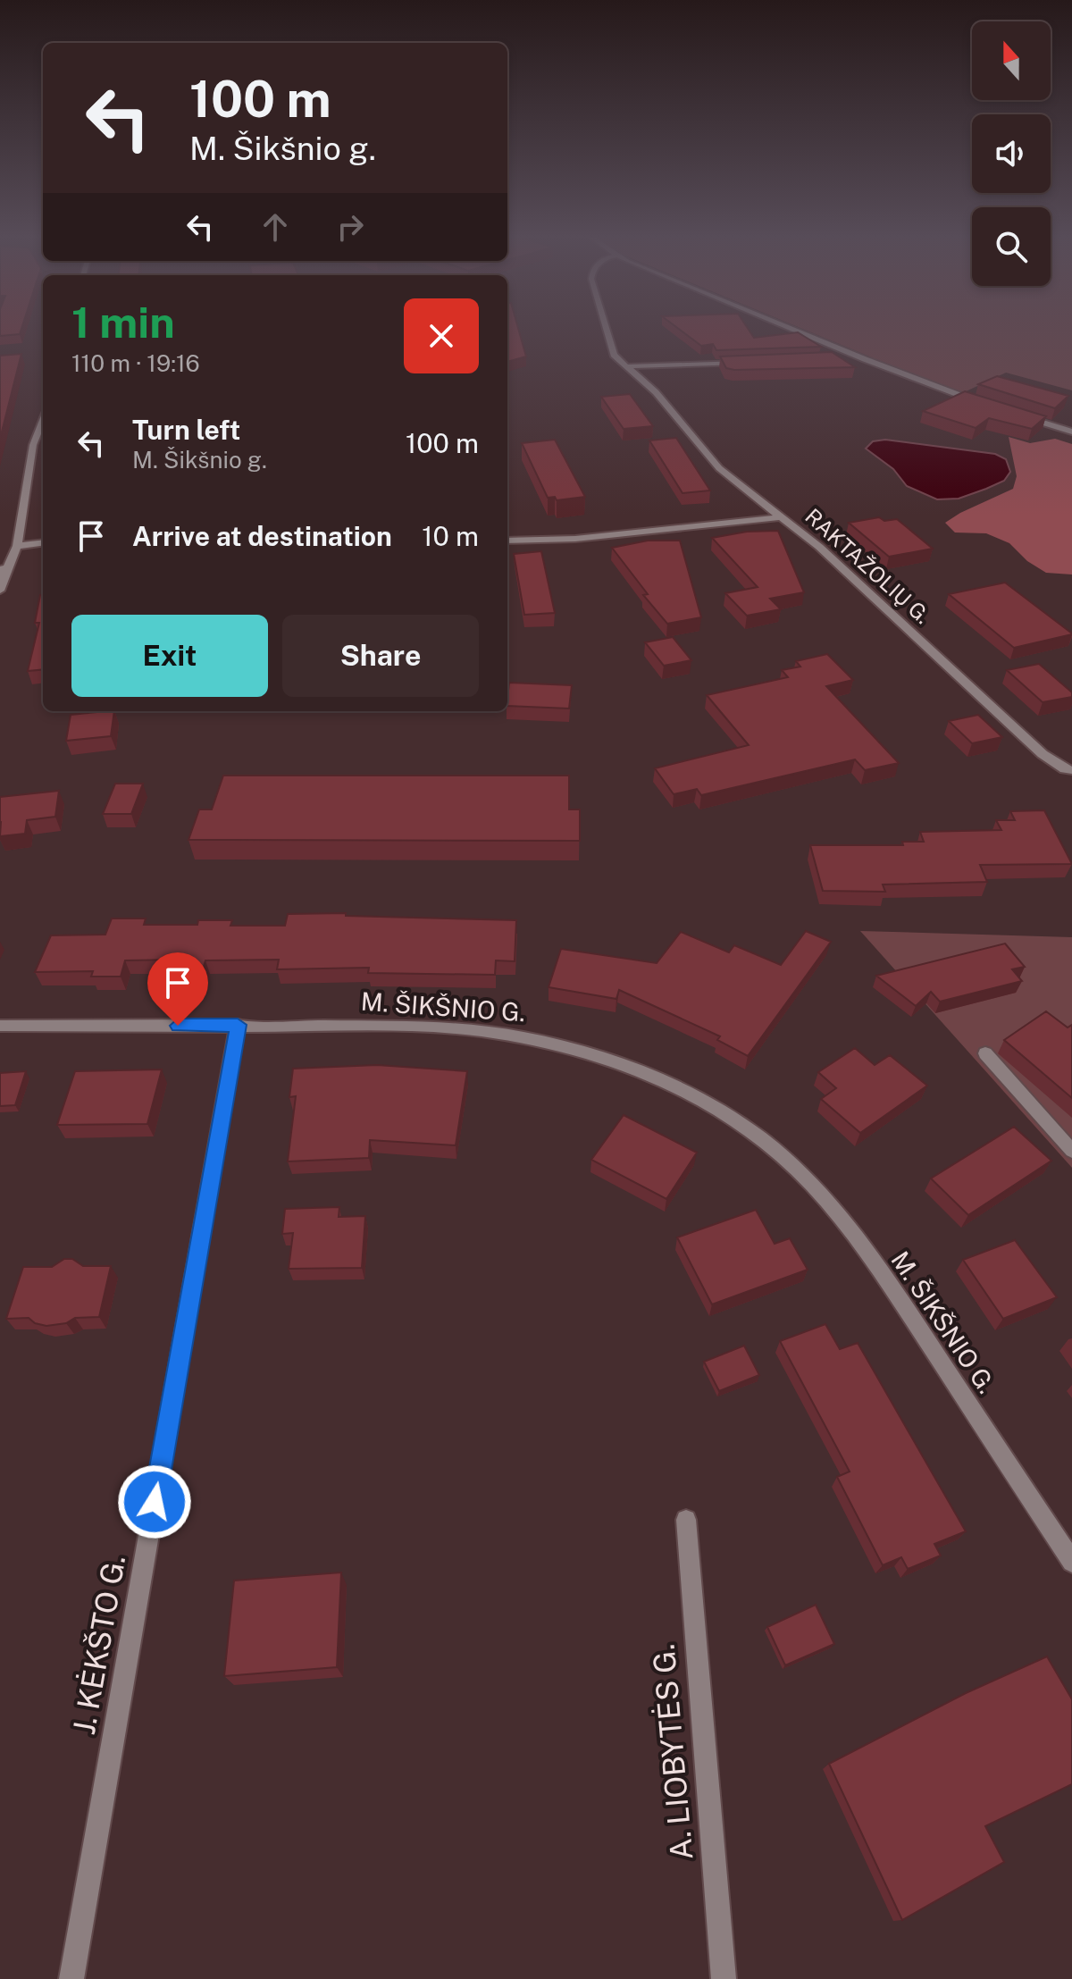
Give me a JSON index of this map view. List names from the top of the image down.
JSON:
{
  "streets": {
    "street": [
      "RAKTAŽOLIŲ G.",
      "M. ŠIKŠNIO G.",
      "J. KĖKŠTO G.",
      "A. LIOBYTĖS G."
    ]
  },
  "crossings": [
    ["M. ŠIKŠNIO G.", "J. KĖKŠTO G."]
  ],
  "north": "top",
  "page": {
    "turn": ["100 m", "M. Šikšnio g."],
    "heading": ["1 min", "110 m · 19:16"],
    "list": [
      {
        "name": "Turn left",
        "note": "M. Šikšnio g.",
        "value": "100 m"
      },
      {
        "name": "Arrive at destination",
        "value": "10 m"
      }
    ],
    "buttons": ["Exit", "Share"]
  }
}
